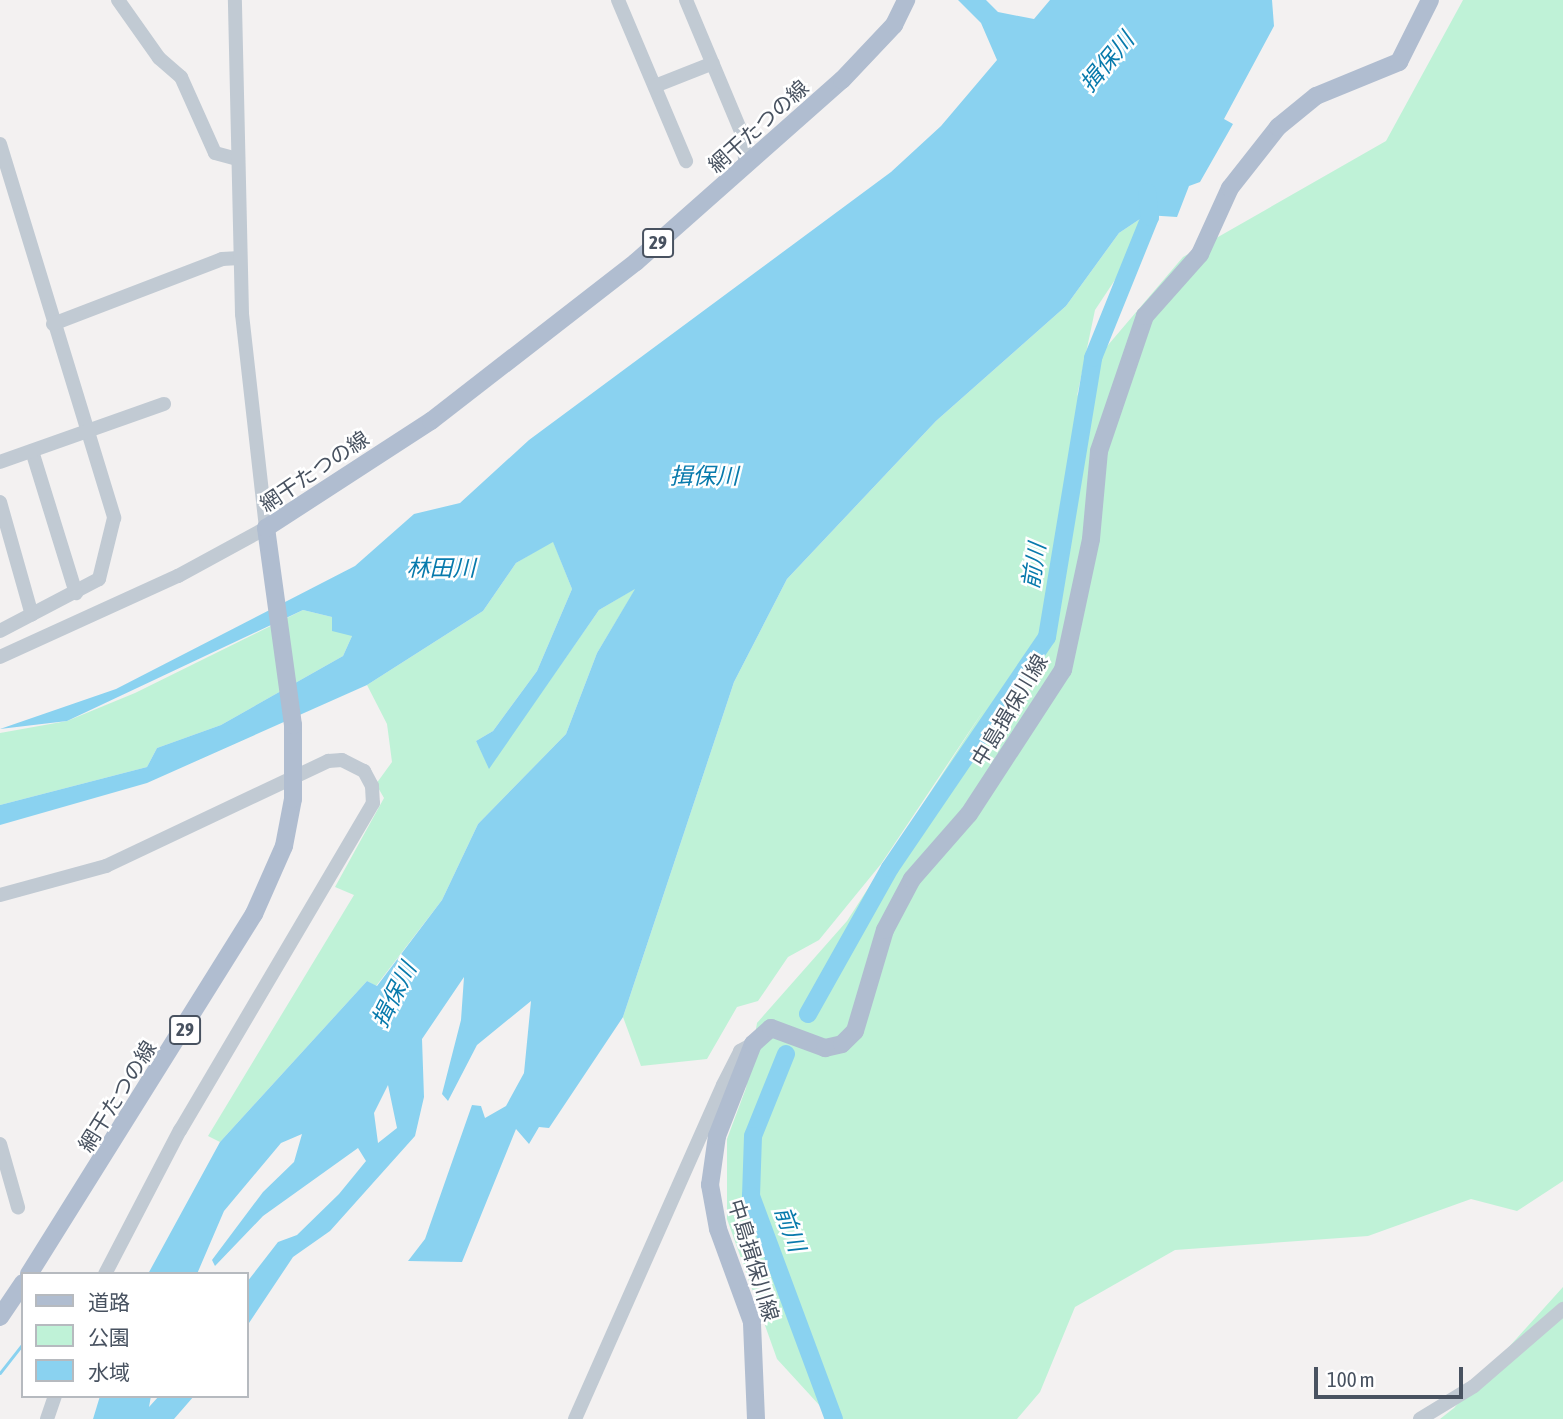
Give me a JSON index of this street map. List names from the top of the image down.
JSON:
{
  "streets": {
    "main road": ["網干たつの線", "29", "中島揖保川線"]
  },
  "water": ["揖保川", "前川", "林田川"],
  "legend": ["道路", "公園", "水域"],
  "scale_bar": "100 m"
}
